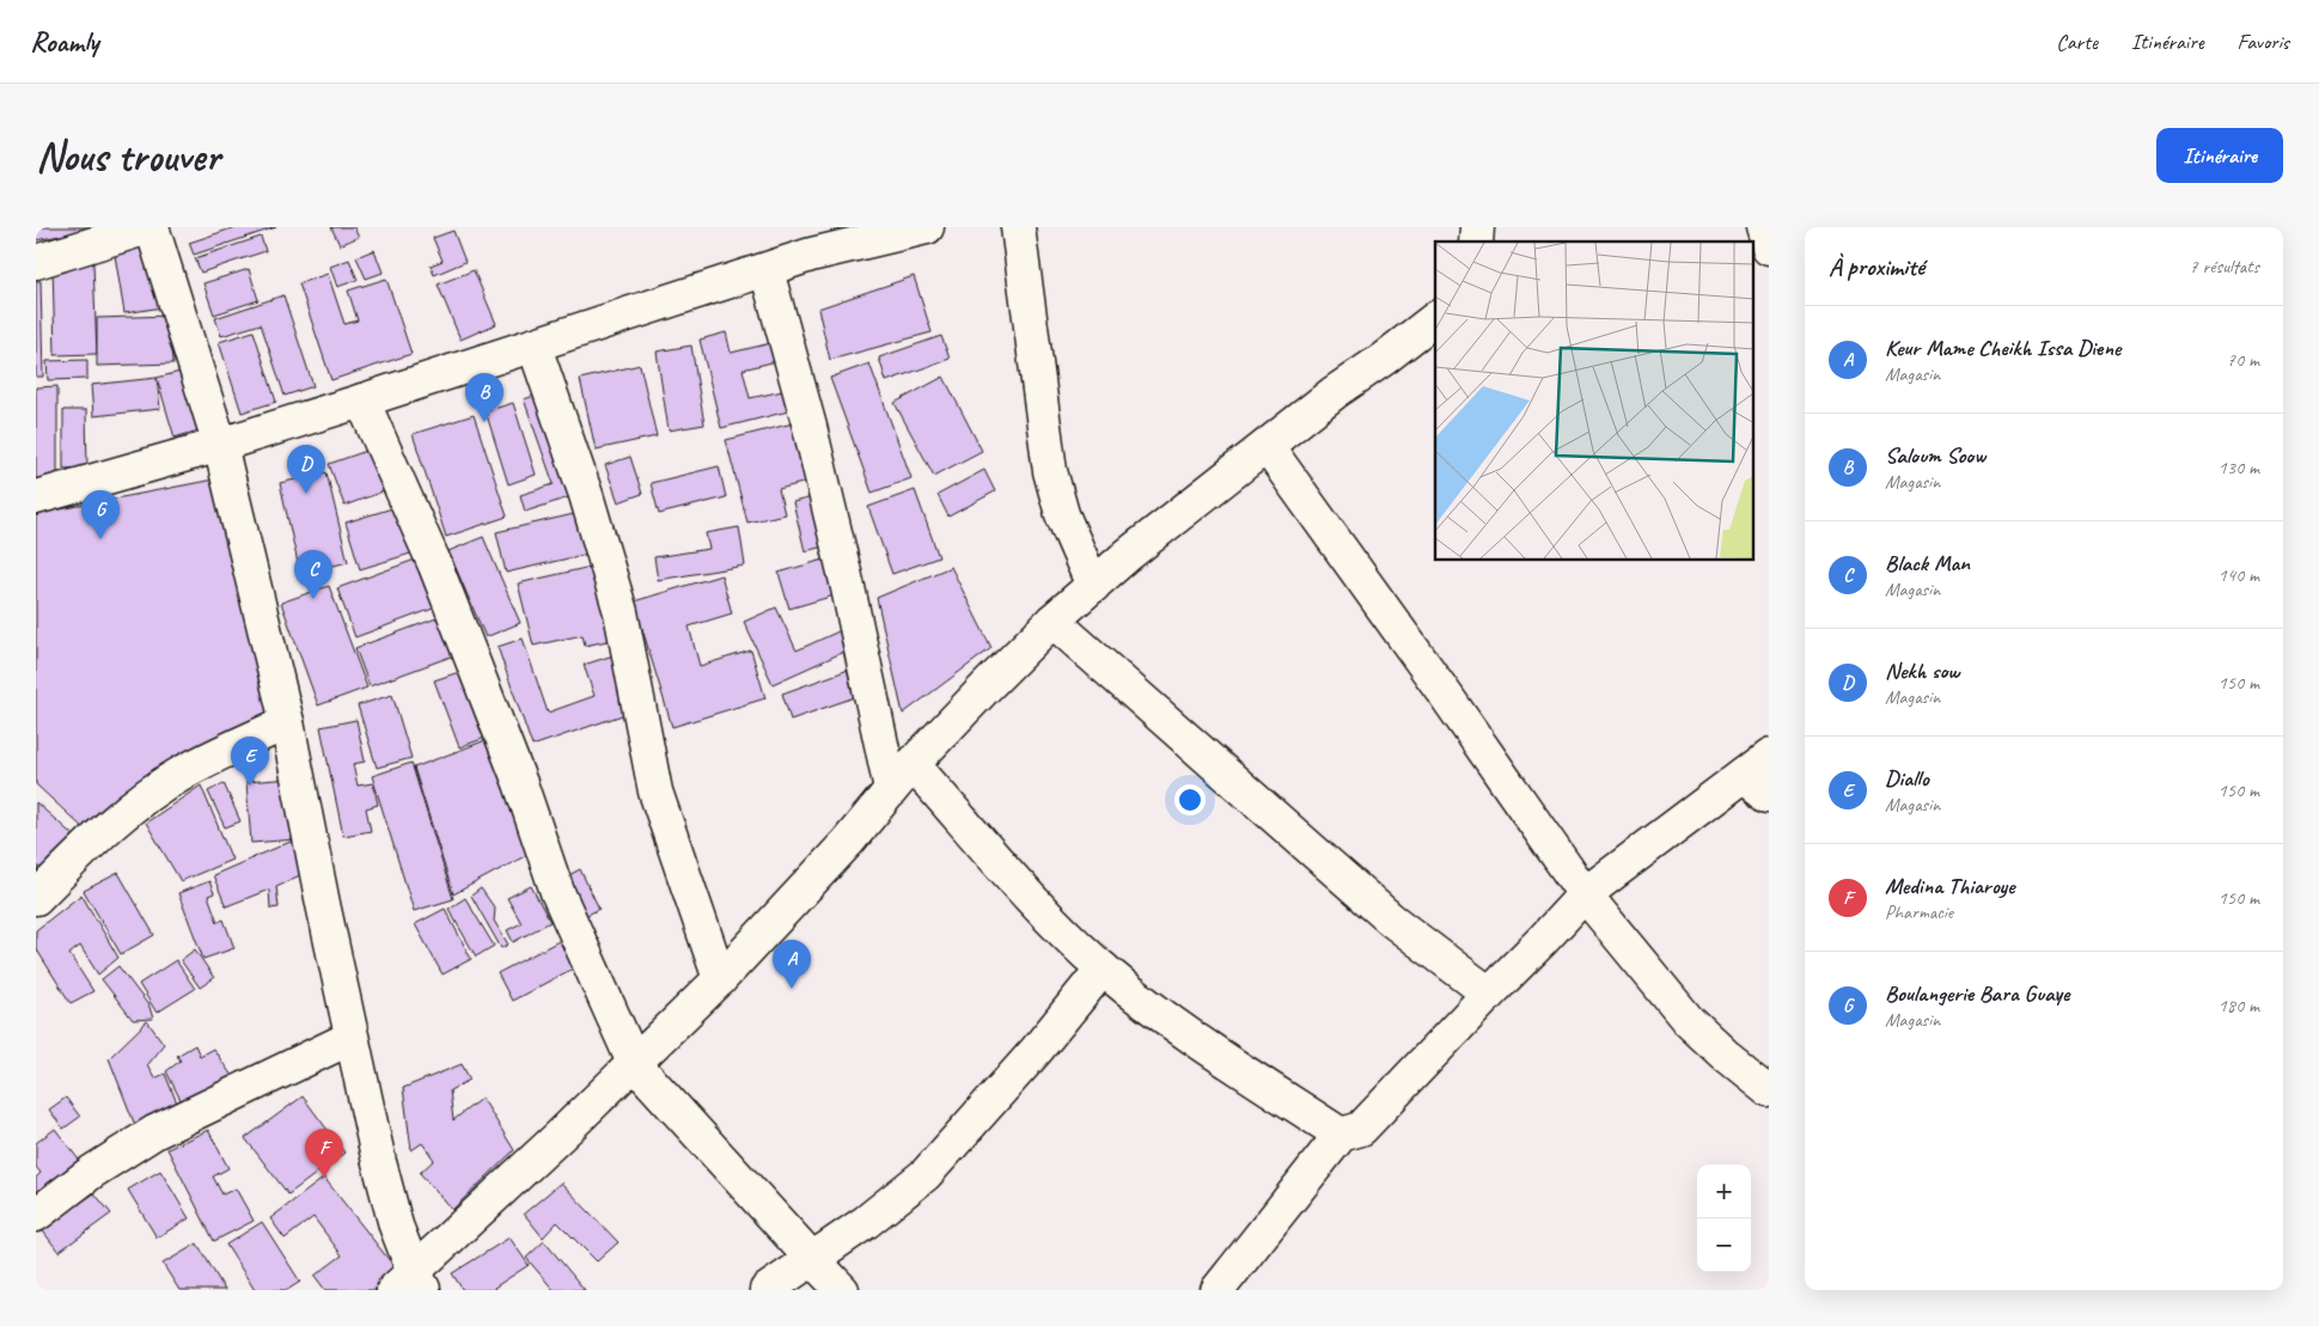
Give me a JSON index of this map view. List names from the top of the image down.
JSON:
{
  "page": {
    "header": "Roamly",
    "nav": ["Carte", "Itinéraire", "Favoris"],
    "buttons": "Itinéraire",
    "title": "Nous trouver",
    "heading": ["À proximité", "7 résultats"],
    "list": [
      {
        "mark": "A",
        "name": "Keur Mame Cheikh Issa Diene",
        "note": "Magasin",
        "value": "70 m"
      },
      {
        "mark": "B",
        "name": "Saloum Soow",
        "note": "Magasin",
        "value": "130 m"
      },
      {
        "mark": "C",
        "name": "Black Man",
        "note": "Magasin",
        "value": "140 m"
      },
      {
        "mark": "D",
        "name": "Nekh sow",
        "note": "Magasin",
        "value": "150 m"
      },
      {
        "mark": "E",
        "name": "Diallo",
        "note": "Magasin",
        "value": "150 m"
      },
      {
        "mark": "F",
        "name": "Medina Thiaroye",
        "note": "Pharmacie",
        "value": "150 m"
      },
      {
        "mark": "G",
        "name": "Boulangerie Bara Guaye",
        "note": "Magasin",
        "value": "180 m"
      }
    ],
    "pins": [
      "B",
      "D",
      "G",
      "C",
      "E",
      "A",
      "F"
    ],
    "map_buttons": ["+", "−"]
  }
}
